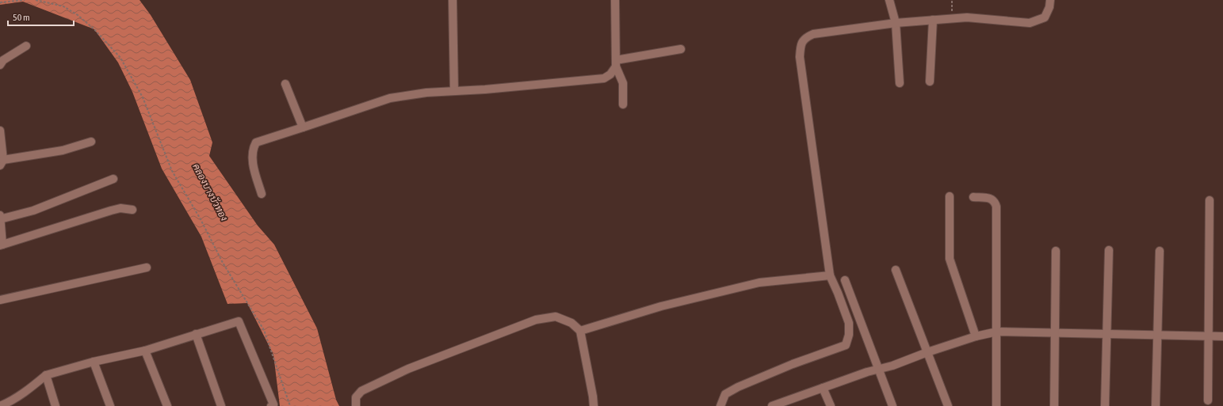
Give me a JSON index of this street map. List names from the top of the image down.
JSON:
{
  "water": ["คลองบางบัวทอง"],
  "scale_bar": "50 m"
}
